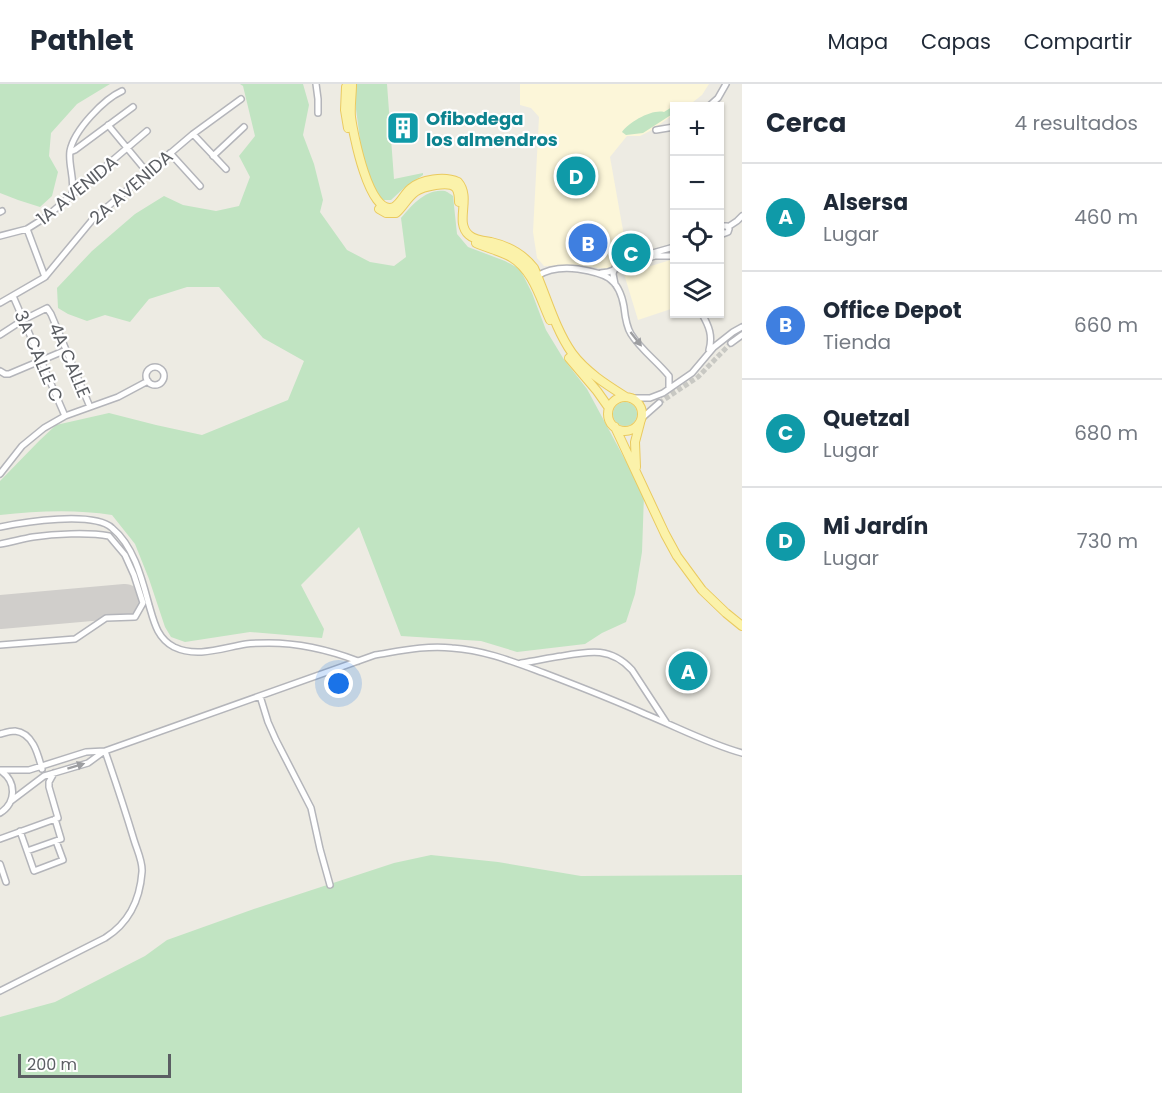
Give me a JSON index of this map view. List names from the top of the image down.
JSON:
{
  "streets": {
    "street": [
      "2A AVENIDA",
      "1A AVENIDA",
      "3A CALLE C",
      "4A CALLE"
    ]
  },
  "crossings": [
    ["2A AVENIDA", "3A CALLE C"],
    ["3A CALLE C", "4A CALLE"]
  ],
  "places": {
    "building": ["Ofibodega los almendros"]
  },
  "scale_bar": "200 m",
  "page": {
    "header": "Pathlet",
    "nav": ["Mapa", "Capas", "Compartir"],
    "heading": ["Cerca", "4 resultados"],
    "map_buttons": ["+", "−"],
    "pins": [
      "D",
      "B",
      "C",
      "A"
    ],
    "list": [
      {
        "mark": "A",
        "name": "Alsersa",
        "note": "Lugar",
        "value": "460 m"
      },
      {
        "mark": "B",
        "name": "Office Depot",
        "note": "Tienda",
        "value": "660 m"
      },
      {
        "mark": "C",
        "name": "Quetzal",
        "note": "Lugar",
        "value": "680 m"
      },
      {
        "mark": "D",
        "name": "Mi Jardín",
        "note": "Lugar",
        "value": "730 m"
      }
    ],
    "scale": "200 m"
  }
}
